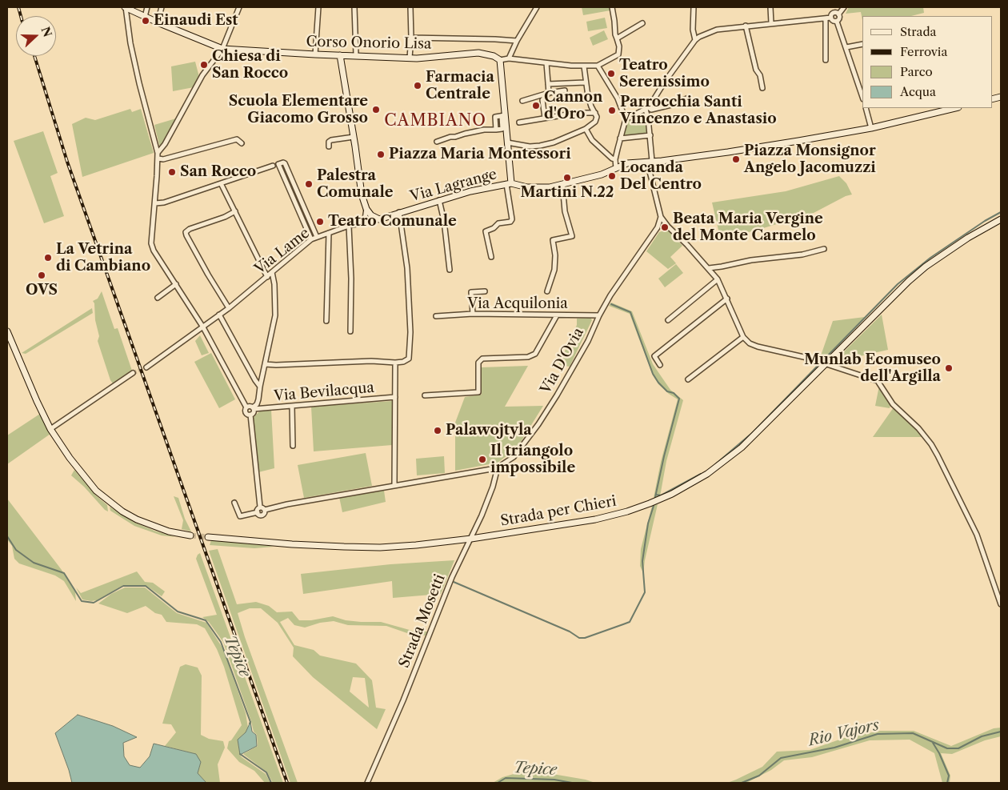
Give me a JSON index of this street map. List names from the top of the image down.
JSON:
{
  "streets": {
    "street": [
      "Corso Onorio Lisa",
      "Via Lagrange",
      "Via Lame",
      "Via Acquilonia",
      "Via D'Ovia",
      "Via Bevilacqua",
      "Strada per Chieri",
      "Strada Mosetti"
    ]
  },
  "crossings": [
    ["Via Lagrange", "Via Lame"],
    ["Via Acquilonia", "Via D'Ovia"],
    ["Via D'Ovia", "Strada Mosetti"],
    ["Strada per Chieri", "Strada Mosetti"]
  ],
  "districts": ["CAMBIANO"],
  "water": ["Tepice", "Rio Vajors"],
  "places": [
    "Einaudi Est",
    "Chiesa di San Rocco",
    "Teatro Serenissimo",
    "Farmacia Centrale",
    "Cannon d'Oro",
    "Scuola Elementare Giacomo Grosso",
    "Parrocchia Santi Vincenzo e Anastasio",
    "Piazza Maria Montessori",
    "Piazza Monsignor Angelo Jacomuzzi",
    "San Rocco",
    "Locanda Del Centro",
    "Martini N.22",
    "Palestra Comunale",
    "Teatro Comunale",
    "Beata Maria Vergine del Monte Carmelo",
    "La Vetrina di Cambiano",
    "OVS",
    "Munlab Ecomuseo dell'Argilla",
    "Palawojtyla",
    "Il triangolo impossibile"
  ],
  "legend": [
    "Strada",
    "Ferrovia",
    "Parco",
    "Acqua"
  ],
  "north": "right"
}
